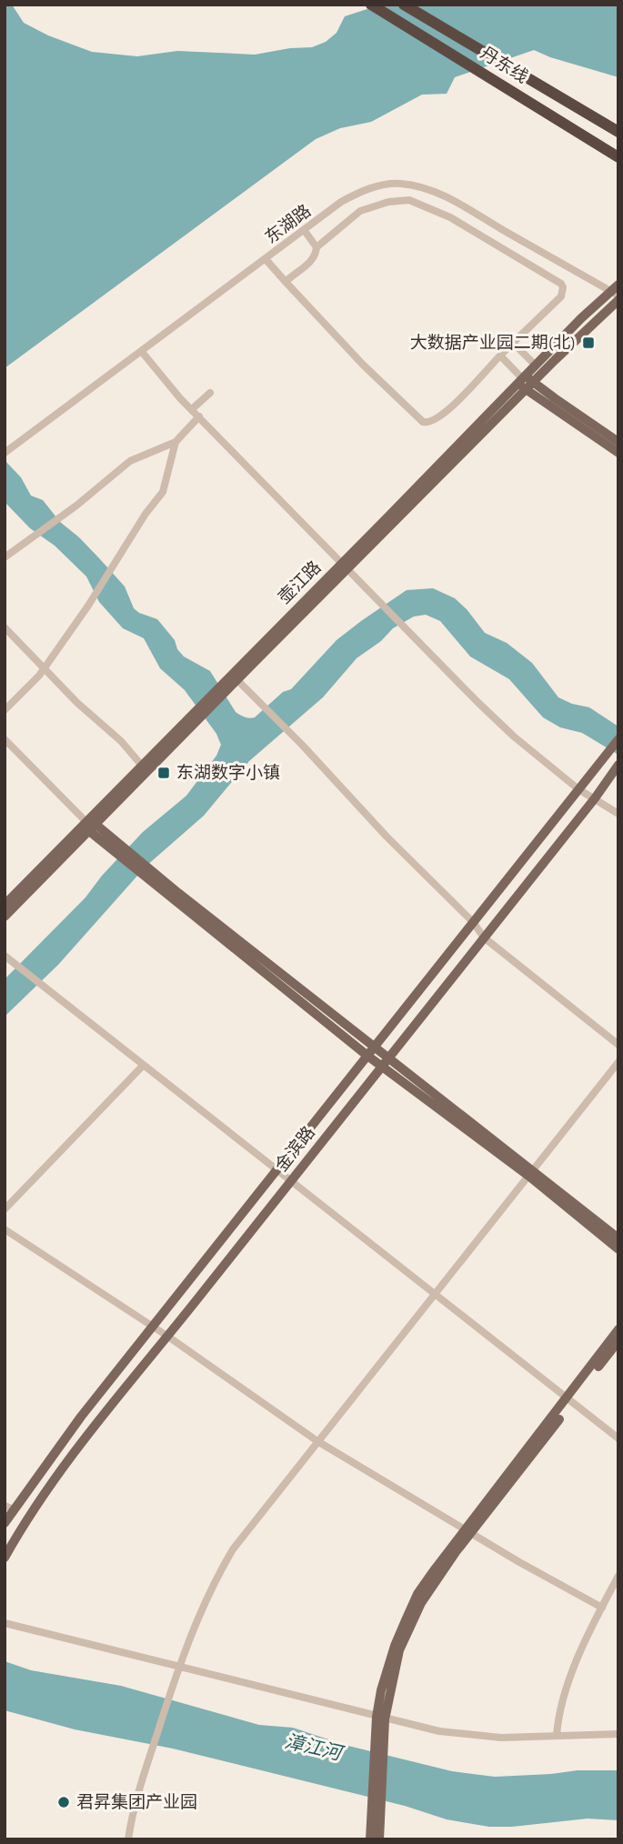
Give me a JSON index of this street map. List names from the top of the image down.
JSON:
{
  "streets": {
    "highway": ["丹东线"],
    "main road": ["壶江路", "金滨路"],
    "street": ["东湖路"]
  },
  "crossings": [
    ["东湖路", "壶江路"]
  ],
  "water": ["漳江河"],
  "places": {
    "transit": ["大数据产业园二期(北)", "东湖数字小镇"],
    "other": ["君昇集团产业园"]
  }
}
